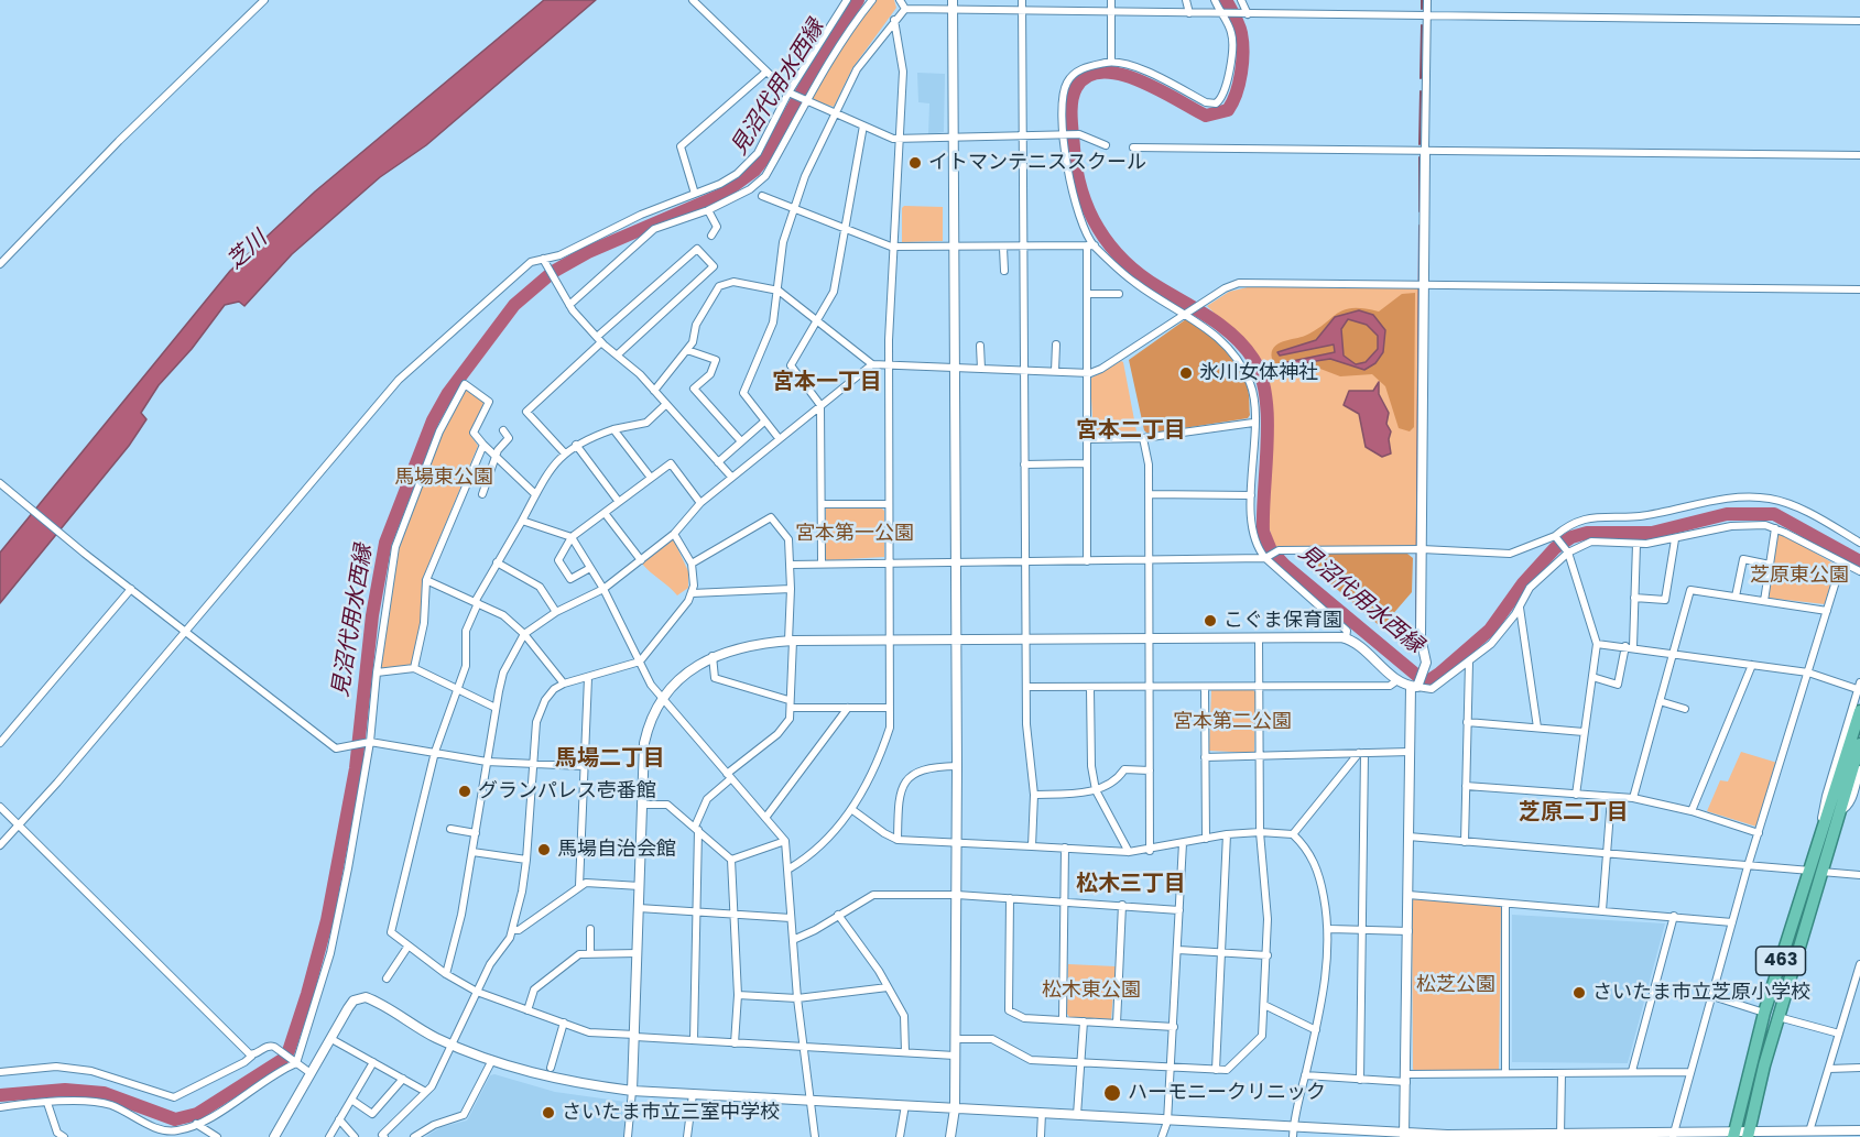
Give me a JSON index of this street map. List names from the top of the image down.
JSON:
{
  "streets": {
    "highway": ["463"]
  },
  "districts": [
    "宮本一丁目",
    "宮本二丁目",
    "馬場二丁目",
    "芝原二丁目",
    "松木三丁目"
  ],
  "water": ["見沼代用水西縁", "芝川"],
  "parks": [
    "馬場東公園",
    "宮本第一公園",
    "芝原東公園",
    "宮本第二公園",
    "松芝公園",
    "松木東公園"
  ],
  "places": [
    "イトマンテニススクール",
    "氷川女体神社",
    "こぐま保育園",
    "グランパレス壱番館",
    "馬場自治会館",
    "さいたま市立芝原小学校",
    "ハーモニークリニック",
    "さいたま市立三室中学校"
  ]
}
